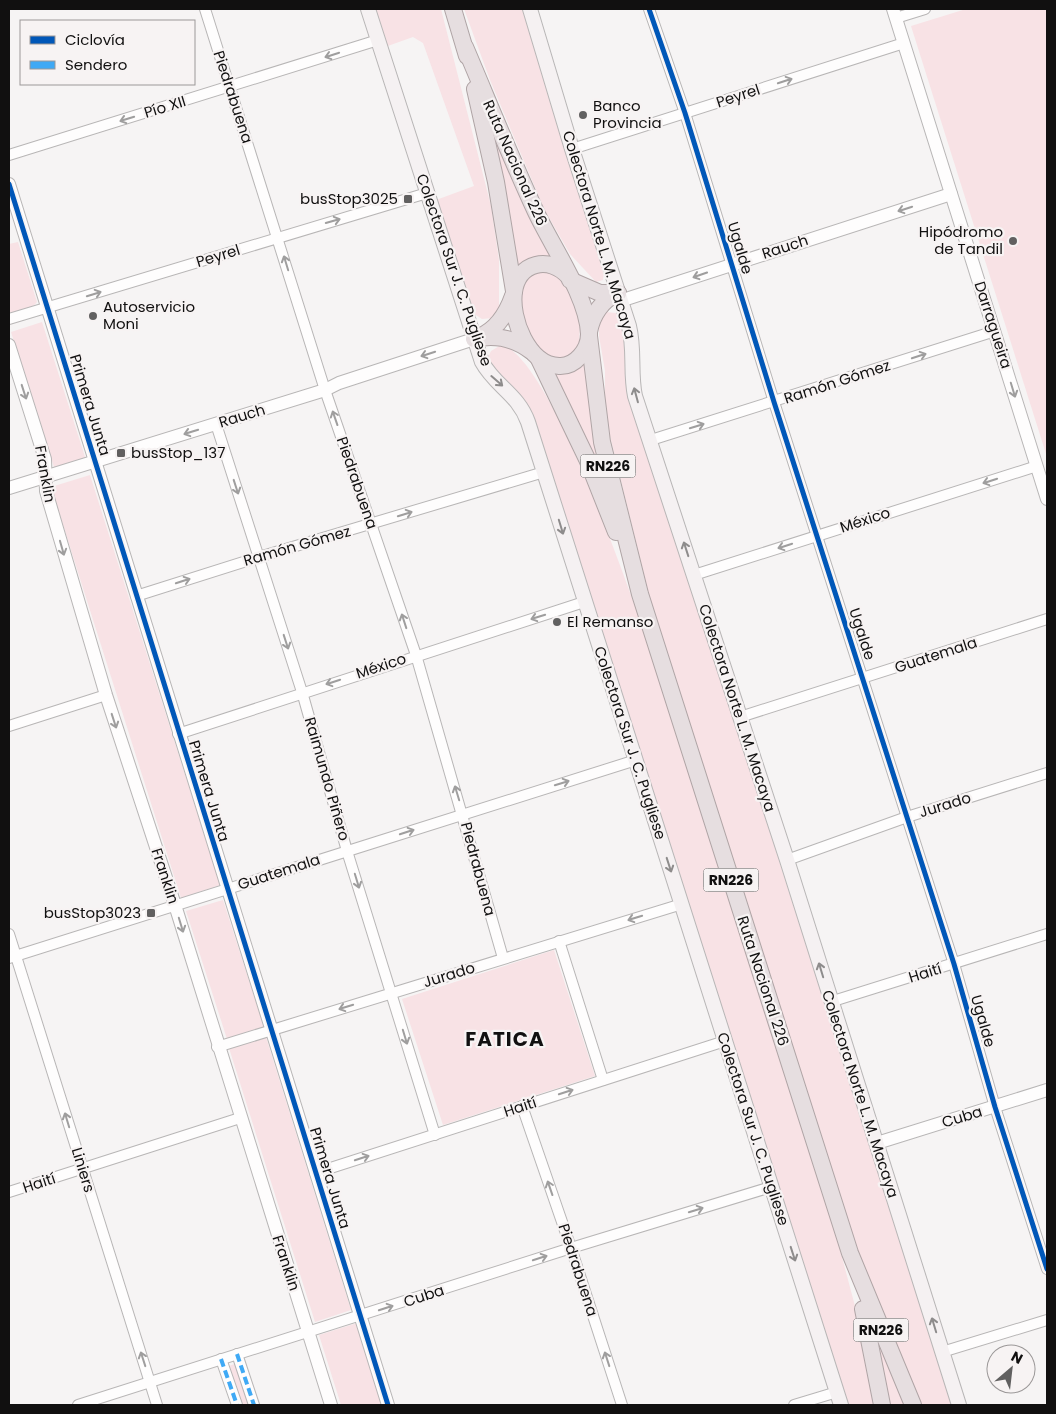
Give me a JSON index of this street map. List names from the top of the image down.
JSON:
{
  "streets": {
    "highway": ["Ruta Nacional 226", "RN226"],
    "main road": ["Colectora Norte L. M. Macaya", "Colectora Sur J. C. Pugliese"],
    "street": [
      "Peyrel",
      "Piedrabuena",
      "Pío XII",
      "Rauch",
      "Ugalde",
      "Darragueira",
      "Ramón Gómez",
      "Primera Junta",
      "Franklin",
      "México",
      "Guatemala",
      "Raimundo Piñero",
      "Jurado",
      "Haití",
      "Cuba",
      "Liniers"
    ]
  },
  "crossings": [
    ["Peyrel", "Piedrabuena"],
    ["Peyrel", "Colectora Norte L. M. Macaya"],
    ["Peyrel", "Ugalde"],
    ["Peyrel", "Colectora Sur J. C. Pugliese"],
    ["Peyrel", "Darragueira"],
    ["Peyrel", "Primera Junta"],
    ["Piedrabuena", "Pío XII"],
    ["Piedrabuena", "Rauch"],
    ["Piedrabuena", "Ramón Gómez"],
    ["Piedrabuena", "México"],
    ["Piedrabuena", "Guatemala"],
    ["Piedrabuena", "Jurado"],
    ["Piedrabuena", "Haití"],
    ["Piedrabuena", "Cuba"],
    ["Pío XII", "Colectora Sur J. C. Pugliese"],
    ["Colectora Norte L. M. Macaya", "Rauch"],
    ["Colectora Norte L. M. Macaya", "Ramón Gómez"],
    ["Colectora Norte L. M. Macaya", "México"],
    ["Colectora Norte L. M. Macaya", "Guatemala"],
    ["Colectora Norte L. M. Macaya", "Jurado"],
    ["Colectora Norte L. M. Macaya", "Haití"],
    ["Colectora Norte L. M. Macaya", "Cuba"],
    ["Rauch", "Ugalde"],
    ["Rauch", "Colectora Sur J. C. Pugliese"],
    ["Rauch", "Darragueira"],
    ["Rauch", "Primera Junta"],
    ["Rauch", "Franklin"],
    ["Rauch", "Raimundo Piñero"],
    ["Ugalde", "Ramón Gómez"],
    ["Ugalde", "México"],
    ["Ugalde", "Guatemala"],
    ["Ugalde", "Jurado"],
    ["Ugalde", "Haití"],
    ["Ugalde", "Cuba"],
    ["Colectora Sur J. C. Pugliese", "Ramón Gómez"],
    ["Colectora Sur J. C. Pugliese", "México"],
    ["Colectora Sur J. C. Pugliese", "Guatemala"],
    ["Colectora Sur J. C. Pugliese", "Jurado"],
    ["Colectora Sur J. C. Pugliese", "Haití"],
    ["Colectora Sur J. C. Pugliese", "Cuba"],
    ["Darragueira", "Ramón Gómez"],
    ["Darragueira", "México"],
    ["Ramón Gómez", "Primera Junta"],
    ["Ramón Gómez", "Raimundo Piñero"],
    ["Primera Junta", "México"],
    ["Primera Junta", "Guatemala"],
    ["Primera Junta", "Jurado"],
    ["Primera Junta", "Haití"],
    ["Primera Junta", "Cuba"],
    ["Franklin", "Guatemala"],
    ["Franklin", "Jurado"],
    ["Franklin", "Haití"],
    ["Franklin", "Cuba"],
    ["México", "Raimundo Piñero"],
    ["Guatemala", "Raimundo Piñero"],
    ["Guatemala", "Liniers"],
    ["Raimundo Piñero", "Jurado"],
    ["Raimundo Piñero", "Haití"],
    ["Haití", "Liniers"],
    ["Cuba", "Liniers"]
  ],
  "one_way": [
    "Peyrel",
    "Piedrabuena",
    "Pío XII",
    "Colectora Norte L. M. Macaya",
    "Rauch",
    "Colectora Sur J. C. Pugliese",
    "Ramón Gómez",
    "Franklin",
    "México",
    "Raimundo Piñero",
    "Cuba",
    "Liniers"
  ],
  "districts": ["FATICA"],
  "places": {
    "other": [
      "Banco Provincia",
      "Hipódromo de Tandil",
      "Autoservicio Moni",
      "El Remanso"
    ],
    "transit": ["busStop3025", "busStop_137", "busStop3023"]
  },
  "legend": ["Ciclovía", "Sendero"],
  "north": "top right"
}
